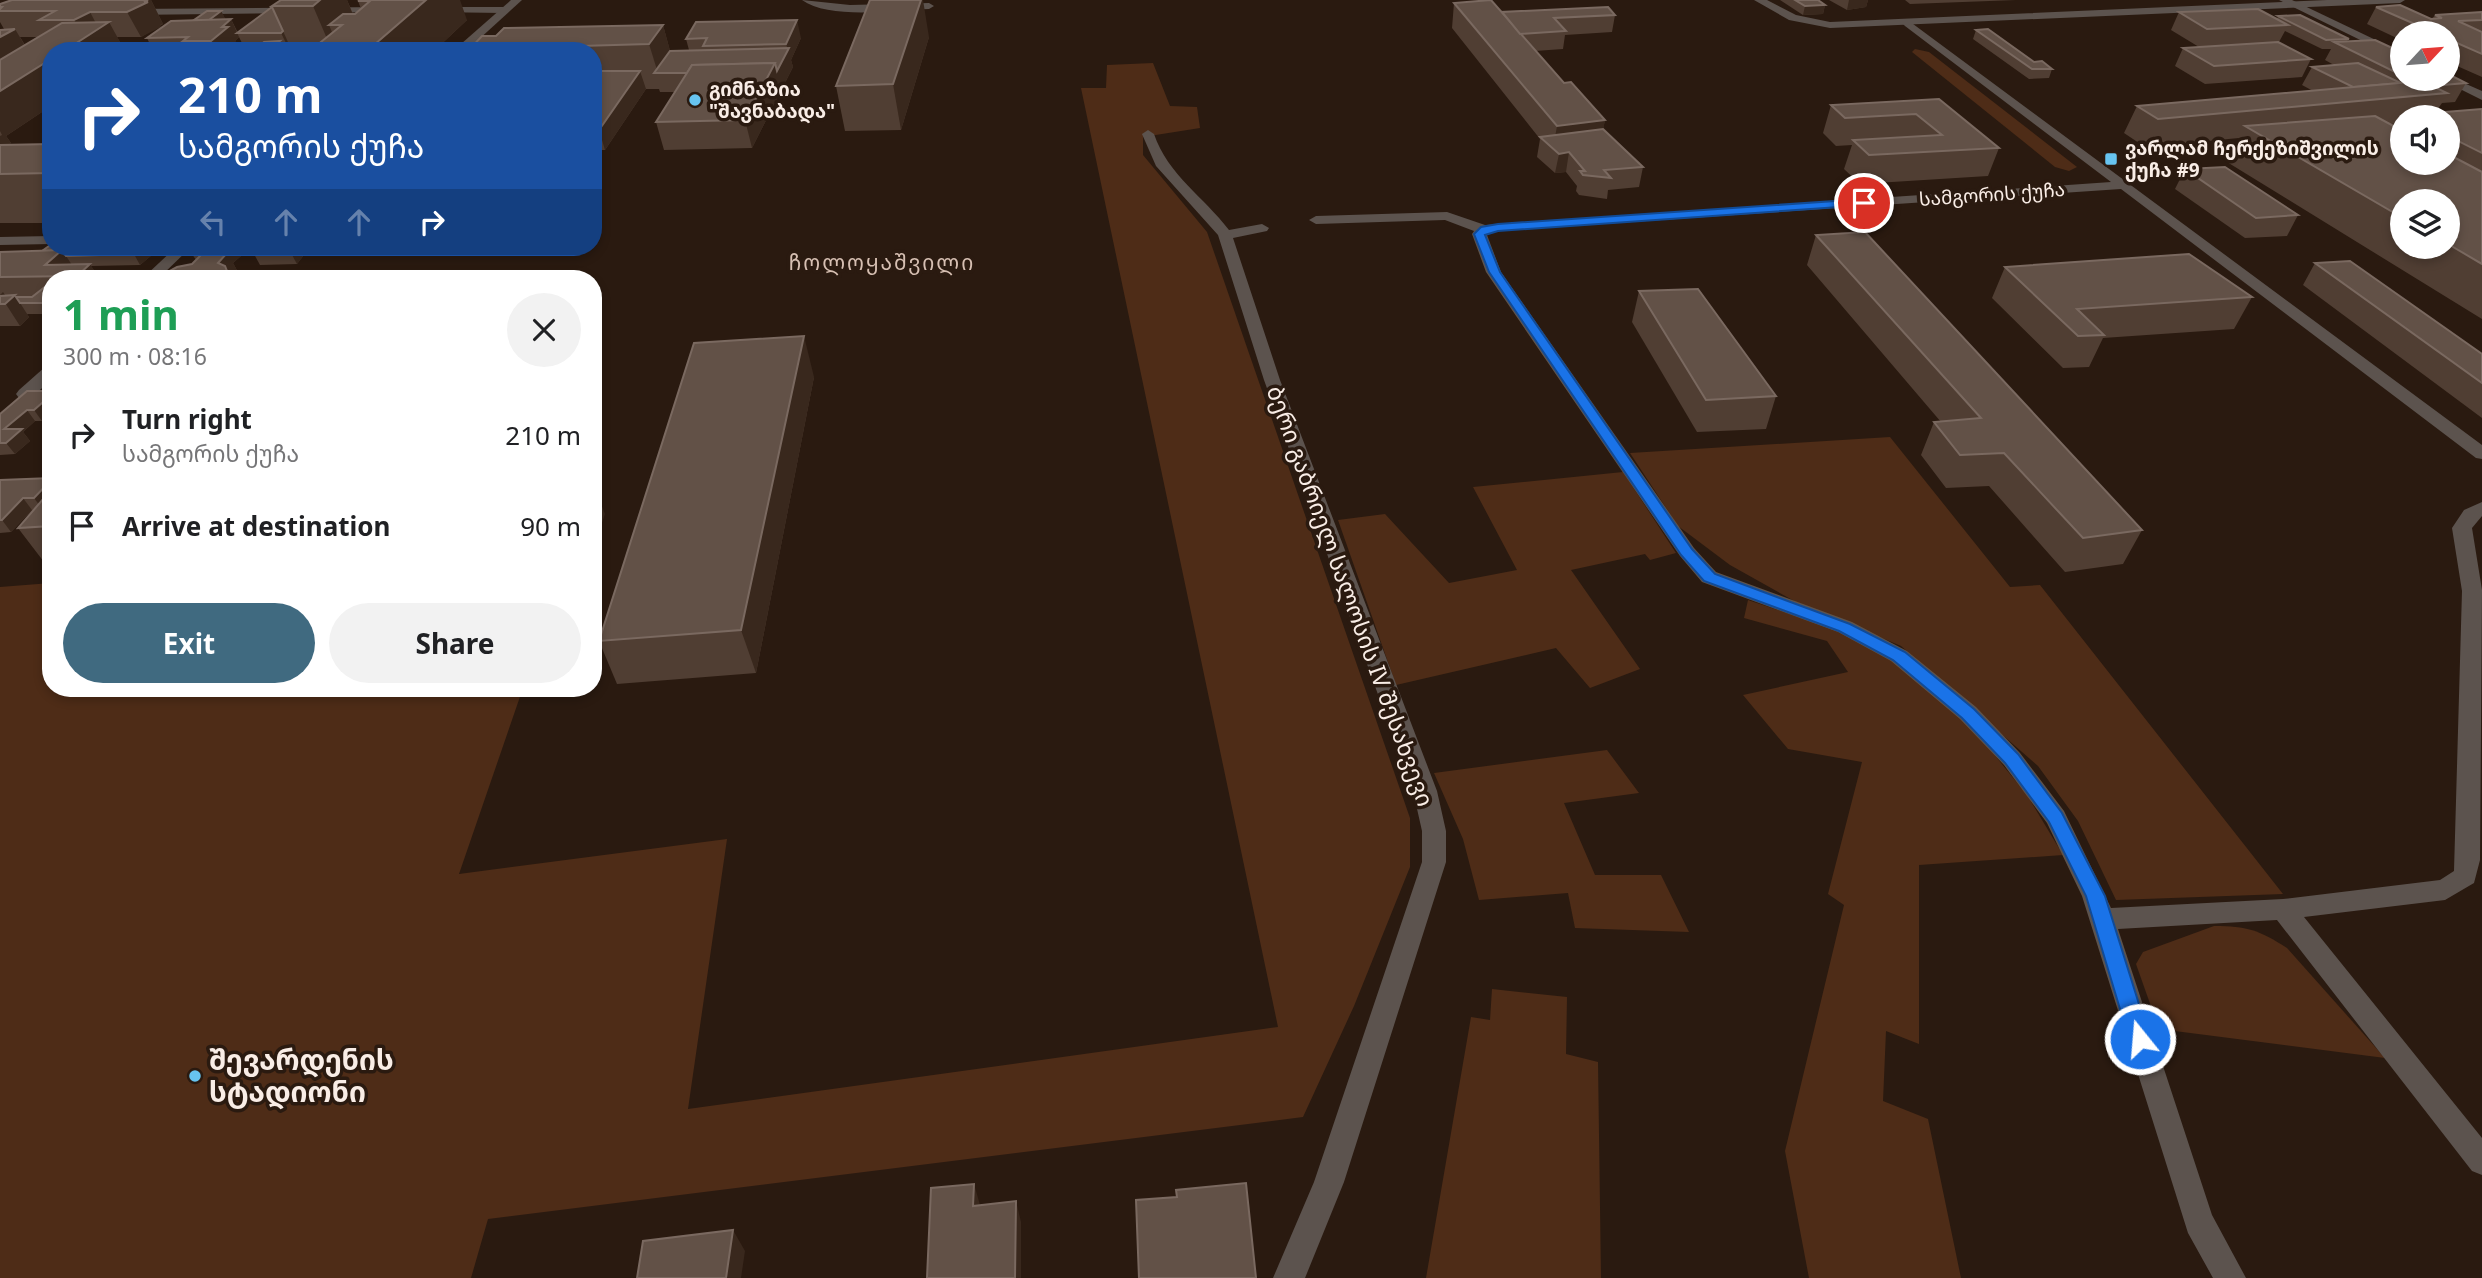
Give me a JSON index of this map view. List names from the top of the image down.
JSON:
{
  "streets": {
    "street": ["სამგორის ქუჩა", "ბერი გაბრიელ სალოსის IV შესახვევი"]
  },
  "districts": ["ჩოლოყაშვილი"],
  "places": {
    "other": ["გიმნაზია \"შავნაბადა\"", "შევარდენის სტადიონი"],
    "transit": ["ვარლამ ჩერქეზიშვილის ქუჩა #9"]
  },
  "north": "top right",
  "page": {
    "turn": ["210 m", "სამგორის ქუჩა"],
    "heading": ["1 min", "300 m · 08:16"],
    "list": [
      {
        "name": "Turn right",
        "note": "სამგორის ქუჩა",
        "value": "210 m"
      },
      {
        "name": "Arrive at destination",
        "value": "90 m"
      }
    ],
    "buttons": ["Exit", "Share"]
  }
}
